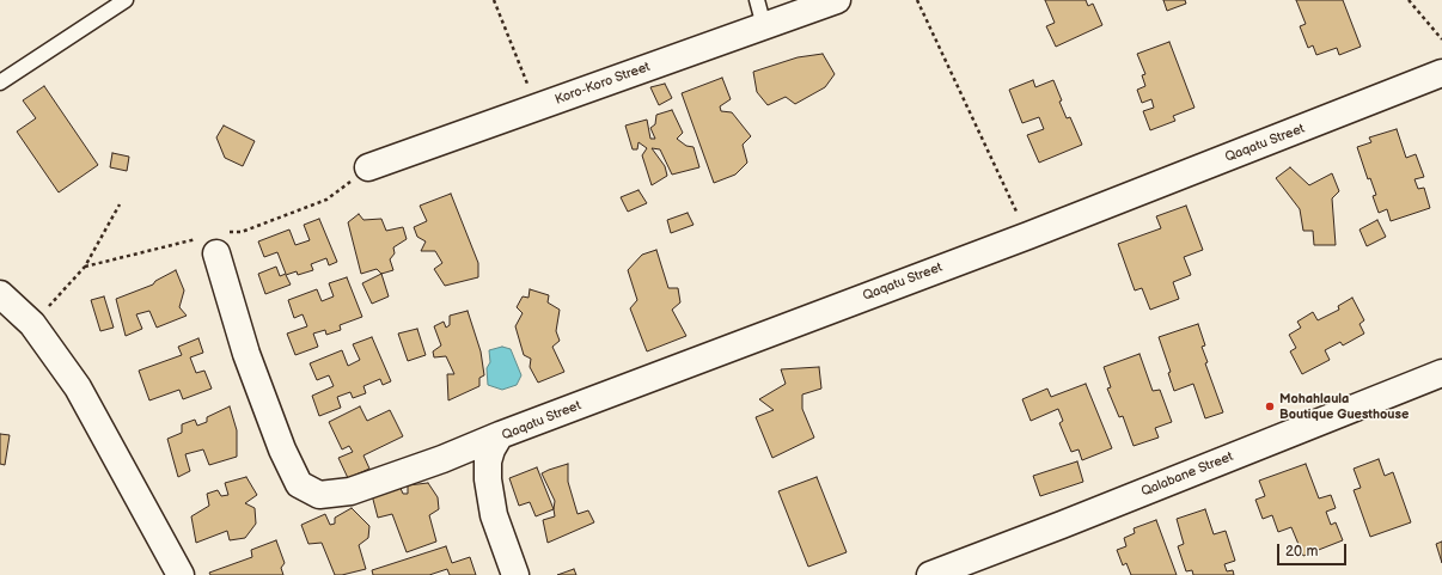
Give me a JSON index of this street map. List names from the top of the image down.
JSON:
{
  "streets": {
    "street": ["Koro-Koro Street", "Qaqatu Street", "Qalabane Street"]
  },
  "places": ["Mohahlaula Boutique Guesthouse"],
  "scale_bar": "20 m"
}
